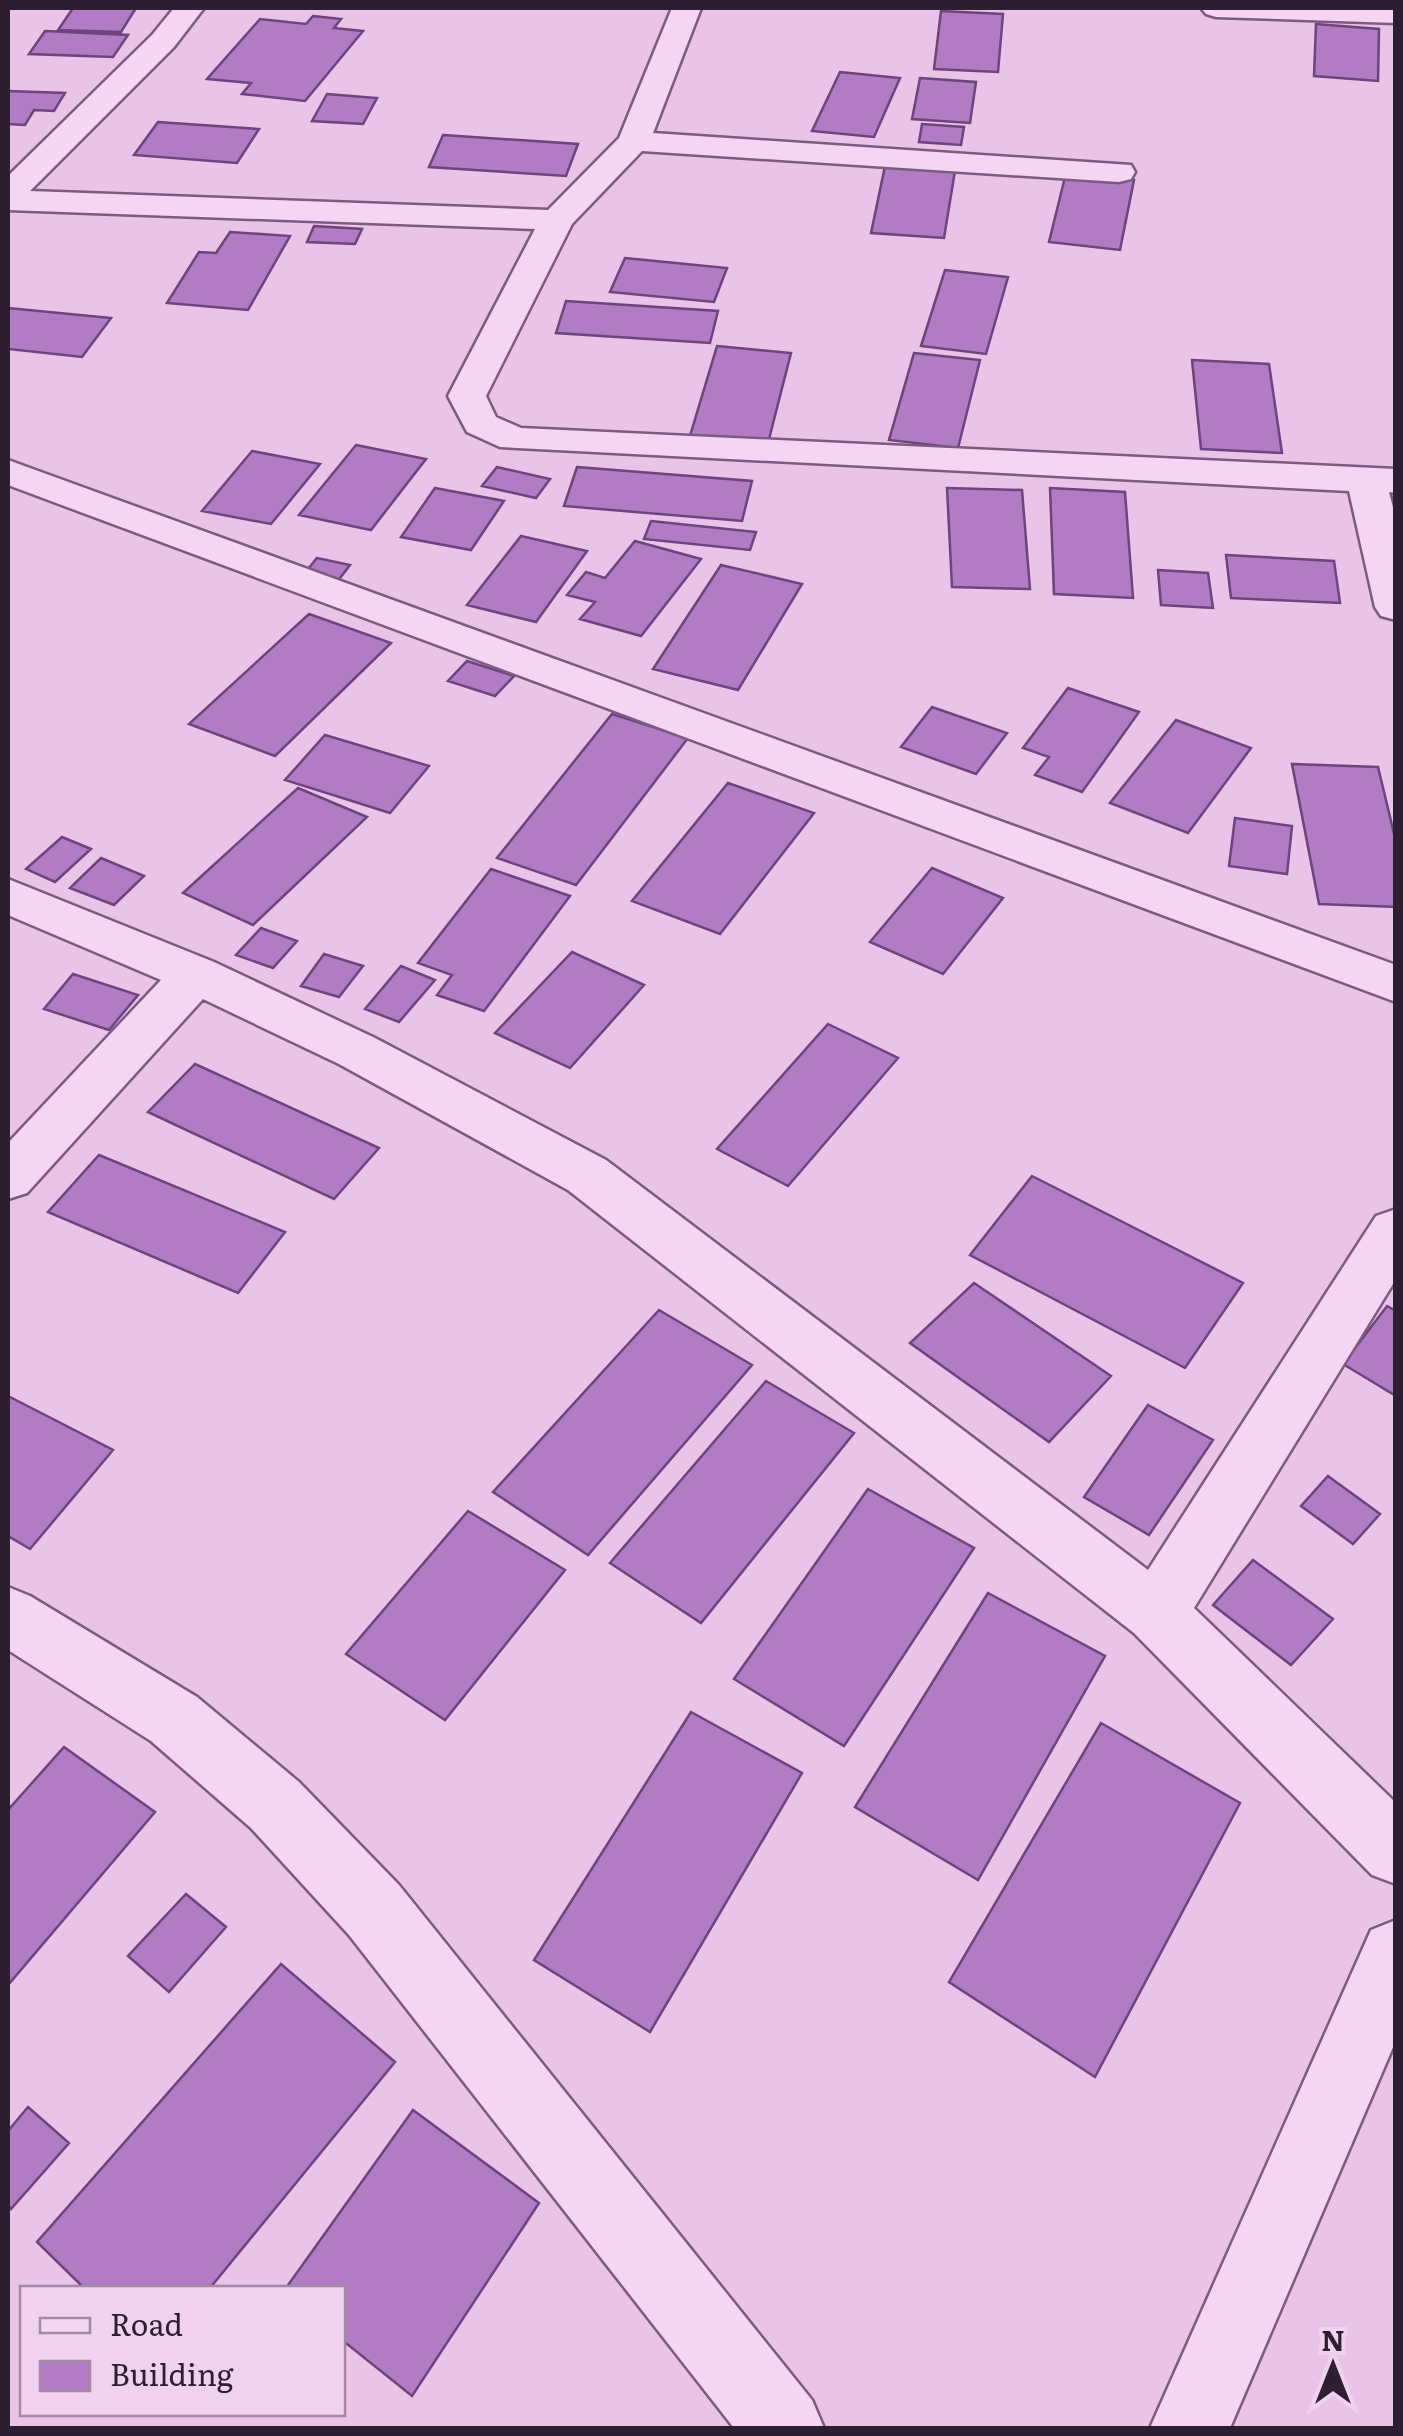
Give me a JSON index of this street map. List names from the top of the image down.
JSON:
{
  "legend": ["Road", "Building"],
  "north": "top"
}
